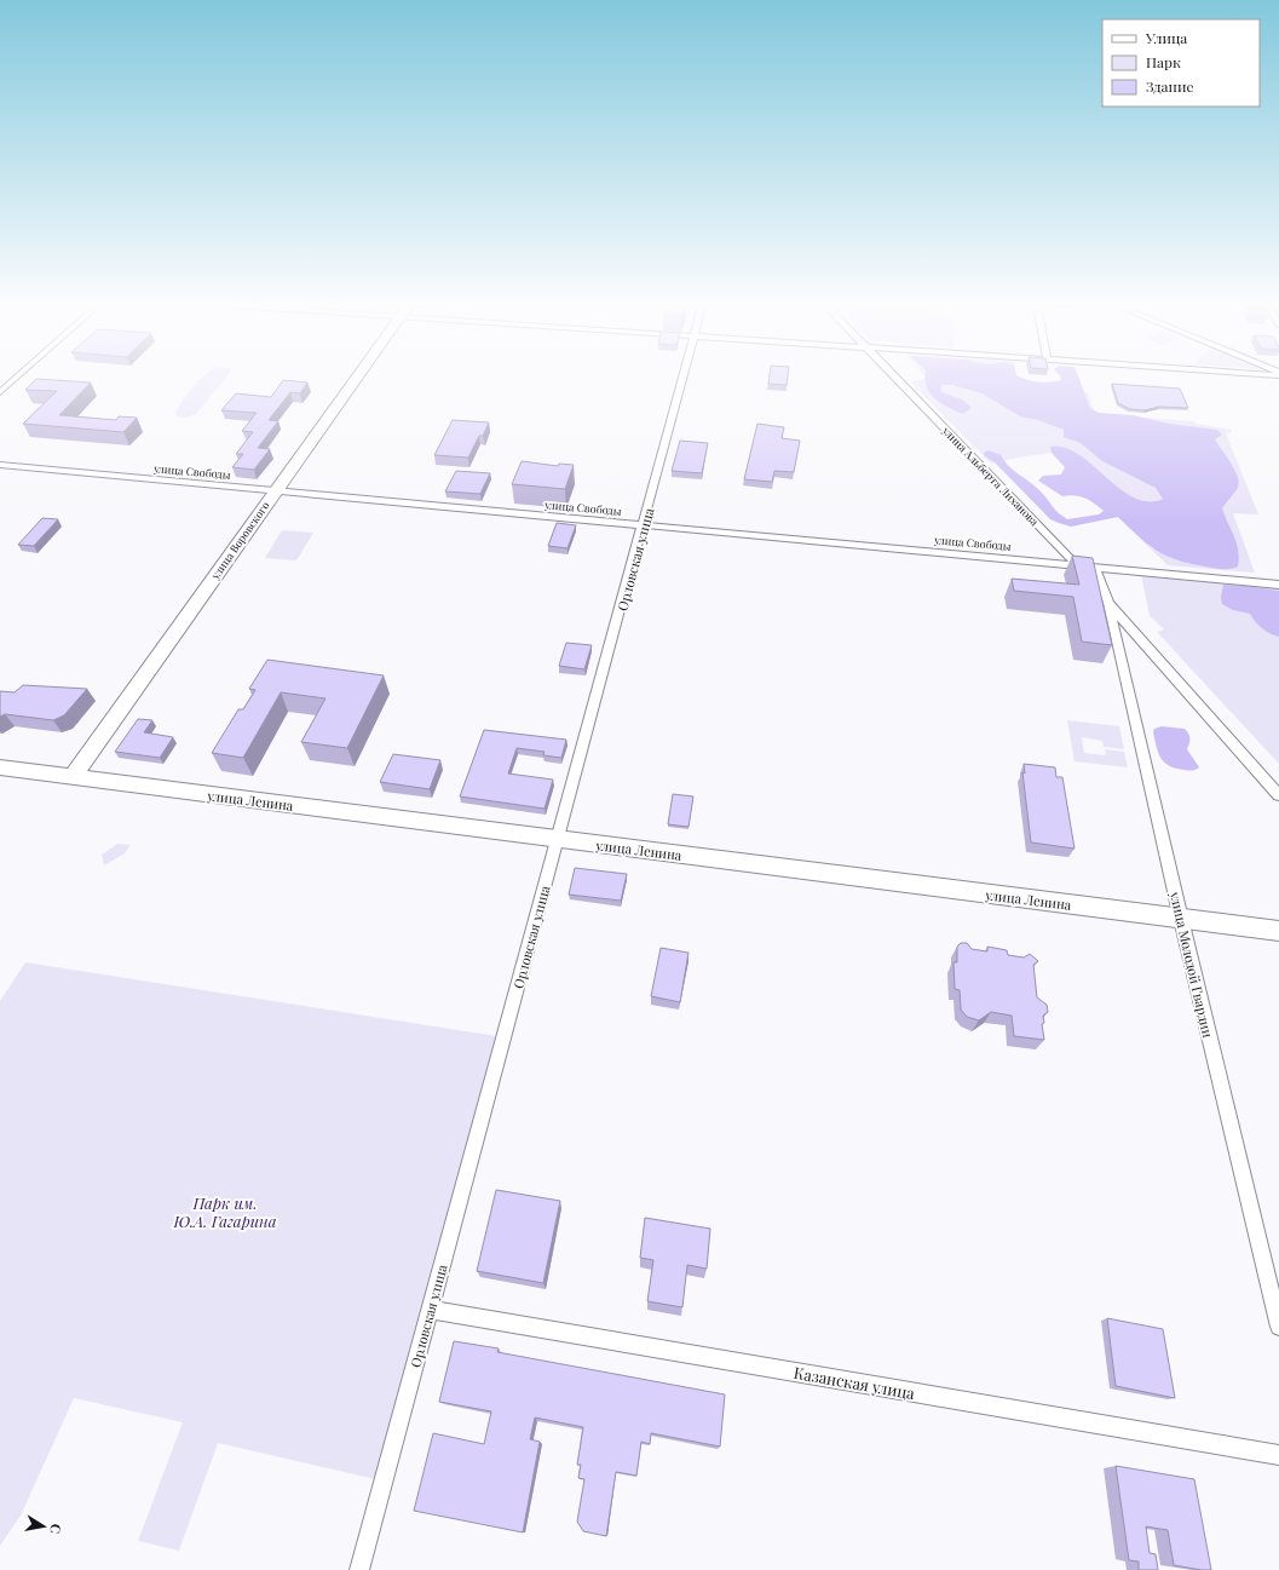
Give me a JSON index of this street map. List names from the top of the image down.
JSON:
{
  "streets": {
    "main road": ["улица Воровского", "улица Ленина"],
    "street": [
      "улица Свободы",
      "улица Альберта Лиханова",
      "Орловская улица",
      "улица Молодой Гвардии",
      "Казанская улица"
    ]
  },
  "crossings": [
    ["улица Свободы", "улица Альберта Лиханова"],
    ["улица Свободы", "улица Воровского"],
    ["улица Свободы", "Орловская улица"],
    ["улица Воровского", "улица Ленина"],
    ["Орловская улица", "улица Ленина"],
    ["Орловская улица", "Казанская улица"],
    ["улица Ленина", "улица Молодой Гвардии"]
  ],
  "parks": ["Парк им. Ю.А. Гагарина"],
  "legend": ["Улица", "Парк", "Здание"],
  "north": "right"
}
